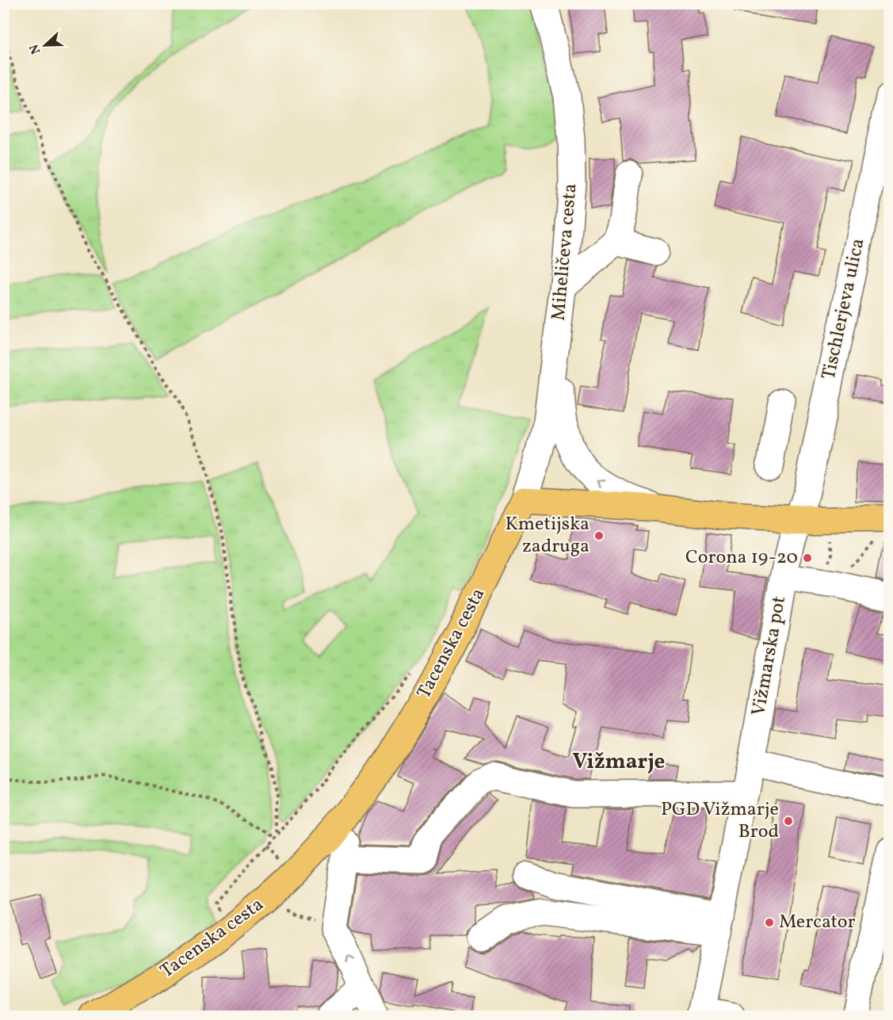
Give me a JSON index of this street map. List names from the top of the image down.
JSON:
{
  "streets": {
    "main road": ["Tacenska cesta"],
    "street": ["Miheličeva cesta", "Tischlerjeva ulica", "Vižmarska pot"]
  },
  "crossings": [
    ["Miheličeva cesta", "Tacenska cesta"],
    ["Tischlerjeva ulica", "Vižmarska pot"]
  ],
  "districts": ["Vižmarje"],
  "places": [
    "Kmetijska zadruga",
    "Corona 19-20",
    "PGD Vižmarje Brod",
    "Mercator"
  ],
  "north": "left"
}
